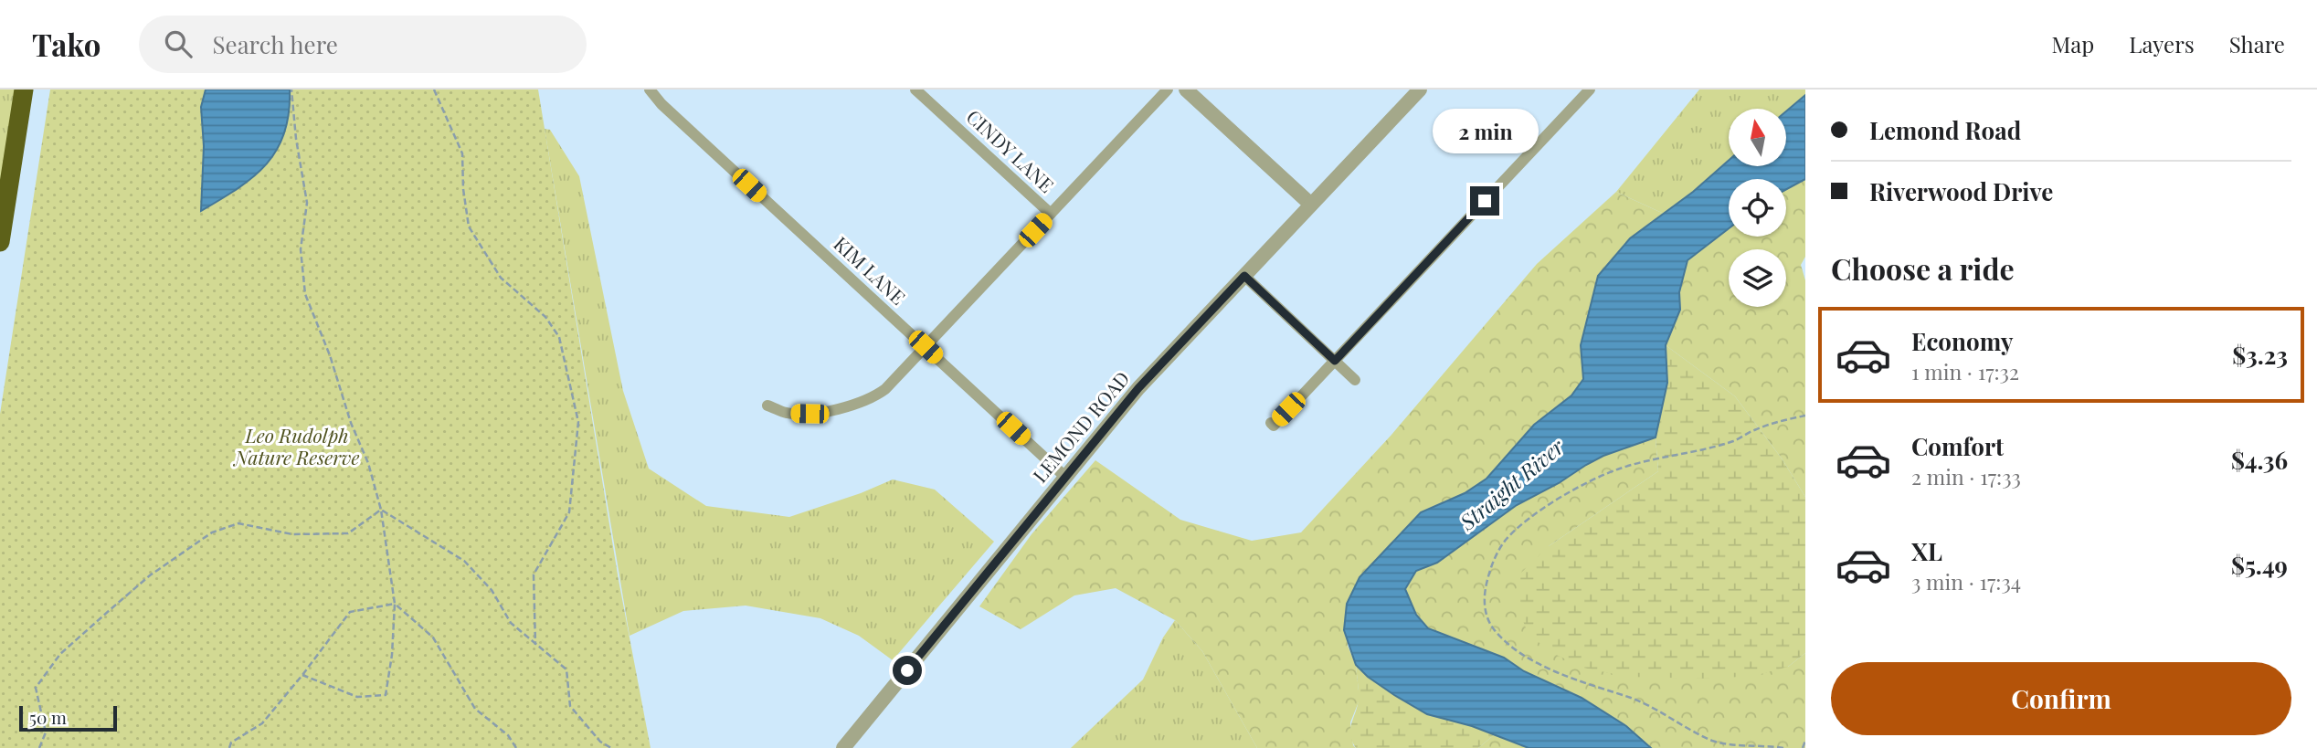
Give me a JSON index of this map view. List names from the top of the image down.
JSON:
{
  "streets": {
    "street": ["CINDY LANE", "KIM LANE", "LEMOND ROAD"]
  },
  "crossings": [
    ["KIM LANE", "LEMOND ROAD"]
  ],
  "water": ["Straight River"],
  "parks": ["Leo Rudolph Nature Reserve"],
  "scale_bar": "50 m",
  "north": "top",
  "page": {
    "header": "Tako",
    "search": "Search here",
    "nav": ["Map", "Layers", "Share"],
    "banner": ["Lemond Road", "Riverwood Drive"],
    "bubble": "2 min",
    "heading": "Choose a ride",
    "list": [
      {
        "name": "Economy",
        "note": "1 min · 17:32",
        "value": "$3.23"
      },
      {
        "name": "Comfort",
        "note": "2 min · 17:33",
        "value": "$4.36"
      },
      {
        "name": "XL",
        "note": "3 min · 17:34",
        "value": "$5.49"
      }
    ],
    "buttons": "Confirm",
    "scale": "50 m"
  }
}
